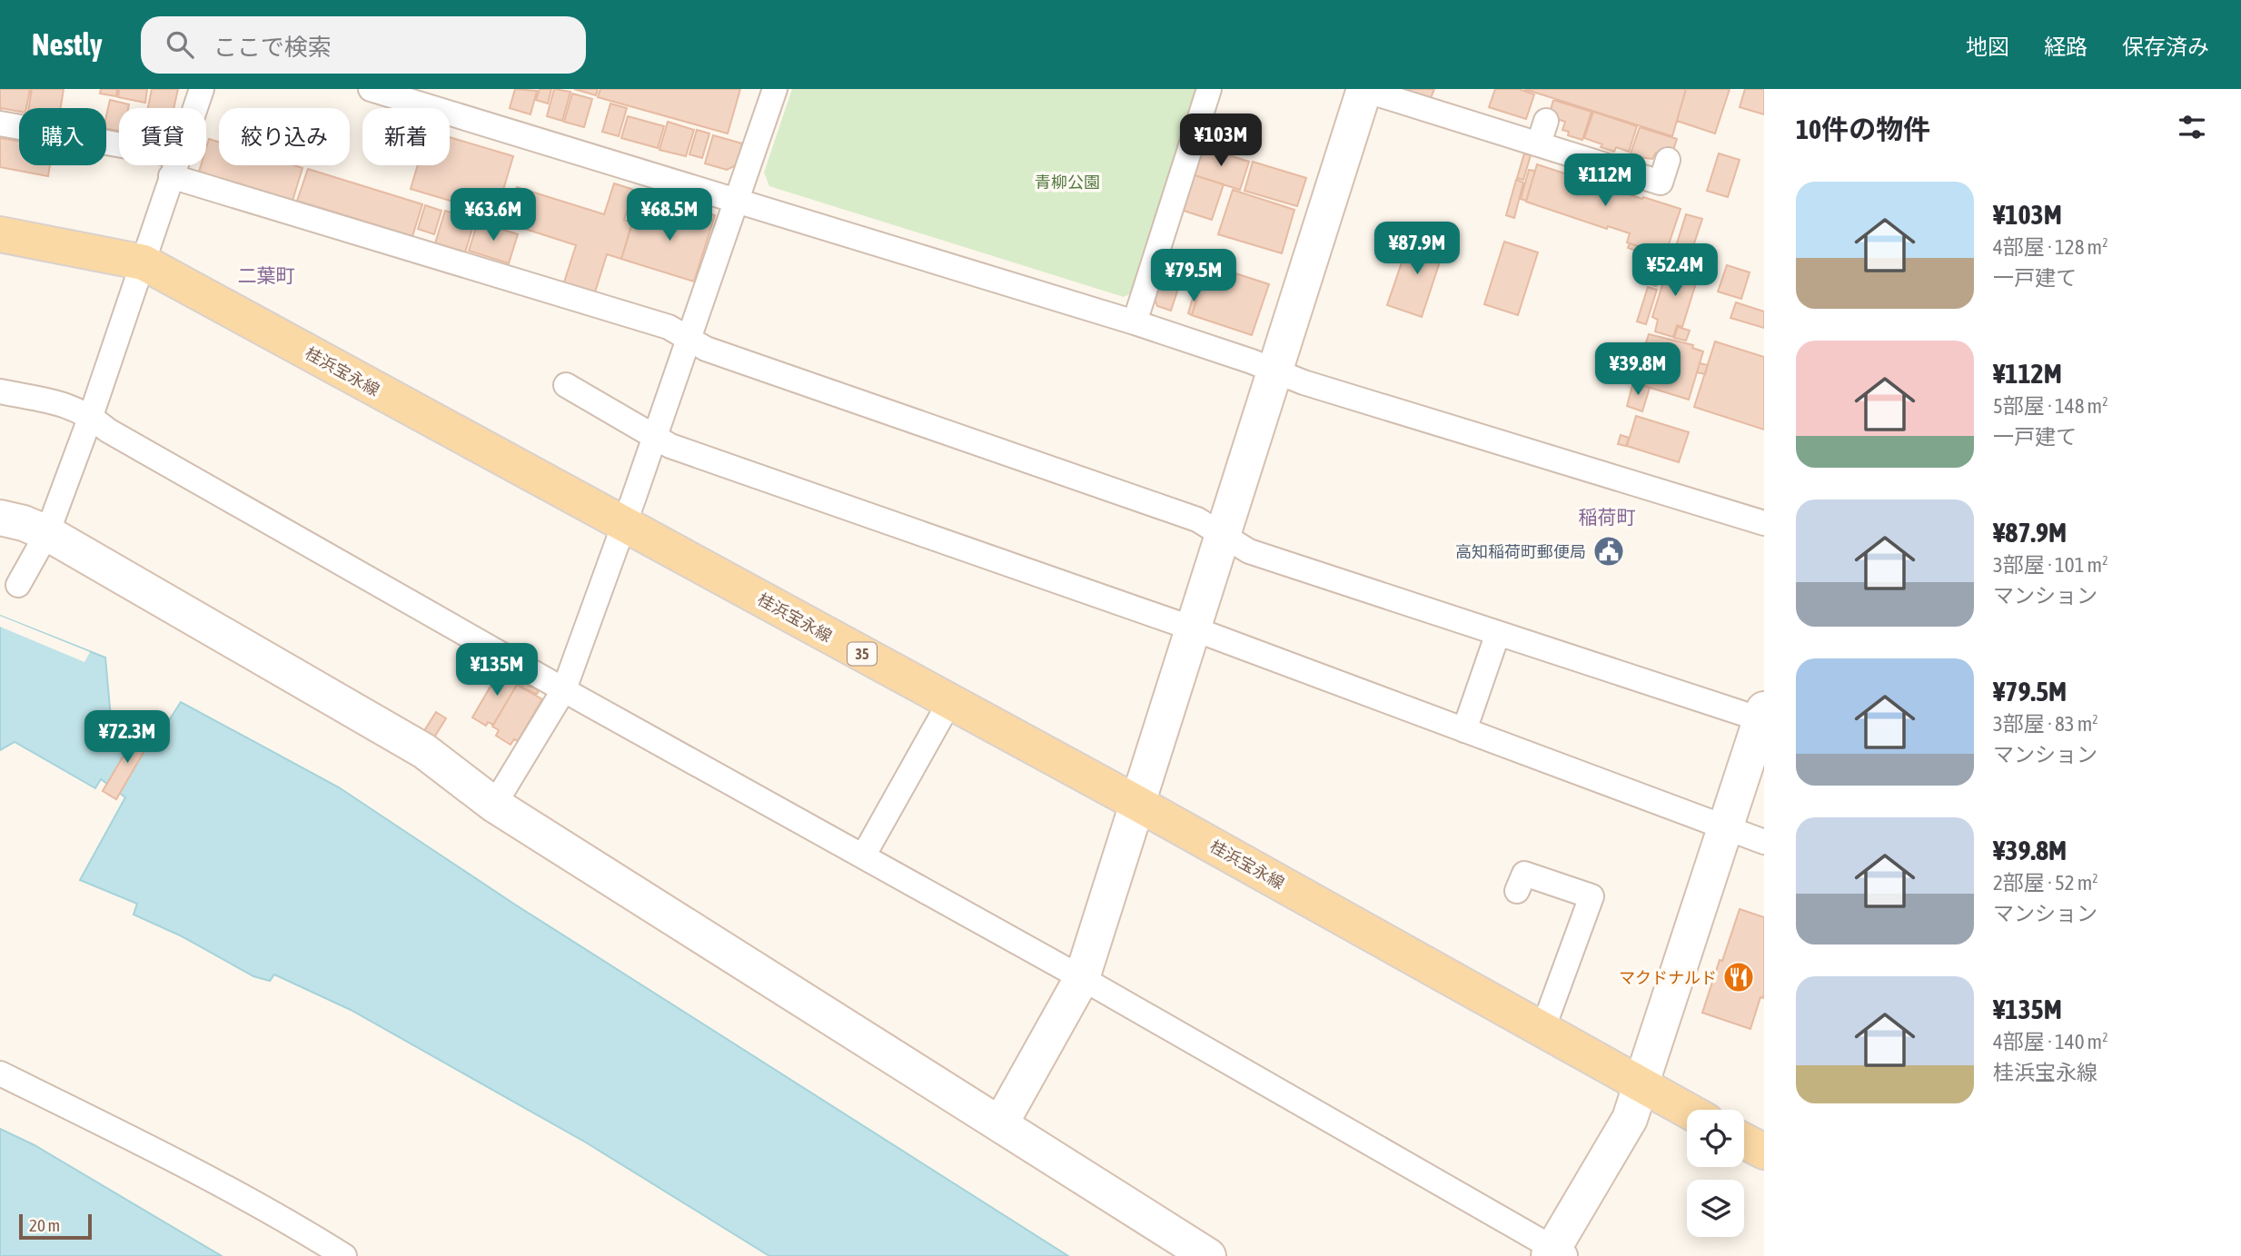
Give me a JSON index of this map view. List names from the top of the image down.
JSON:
{
  "streets": {
    "main road": ["桂浜宝永線", "35"]
  },
  "districts": ["二葉町", "稲荷町"],
  "parks": ["青柳公園"],
  "places": {
    "public building": ["高知稲荷町郵便局"],
    "restaurant": ["マクドナルド"]
  },
  "scale_bar": "20 m",
  "page": {
    "header": "Nestly",
    "search": "ここで検索",
    "nav": ["地図", "経路", "保存済み"],
    "heading": "10件の物件",
    "chip": [
      "購入",
      "賃貸",
      "絞り込み",
      "新着"
    ],
    "price": [
      "¥103M",
      "¥112M",
      "¥63.6M",
      "¥68.5M",
      "¥87.9M",
      "¥52.4M",
      "¥79.5M",
      "¥39.8M",
      "¥135M",
      "¥72.3M"
    ],
    "list": [
      {
        "name": "¥103M",
        "note": "4部屋 · 128 m² · 一戸建て"
      },
      {
        "name": "¥112M",
        "note": "5部屋 · 148 m² · 一戸建て"
      },
      {
        "name": "¥87.9M",
        "note": "3部屋 · 101 m² · マンション"
      },
      {
        "name": "¥79.5M",
        "note": "3部屋 · 83 m² · マンション"
      },
      {
        "name": "¥39.8M",
        "note": "2部屋 · 52 m² · マンション"
      },
      {
        "name": "¥135M",
        "note": "4部屋 · 140 m² · 桂浜宝永線"
      }
    ],
    "scale": "20 m"
  }
}
